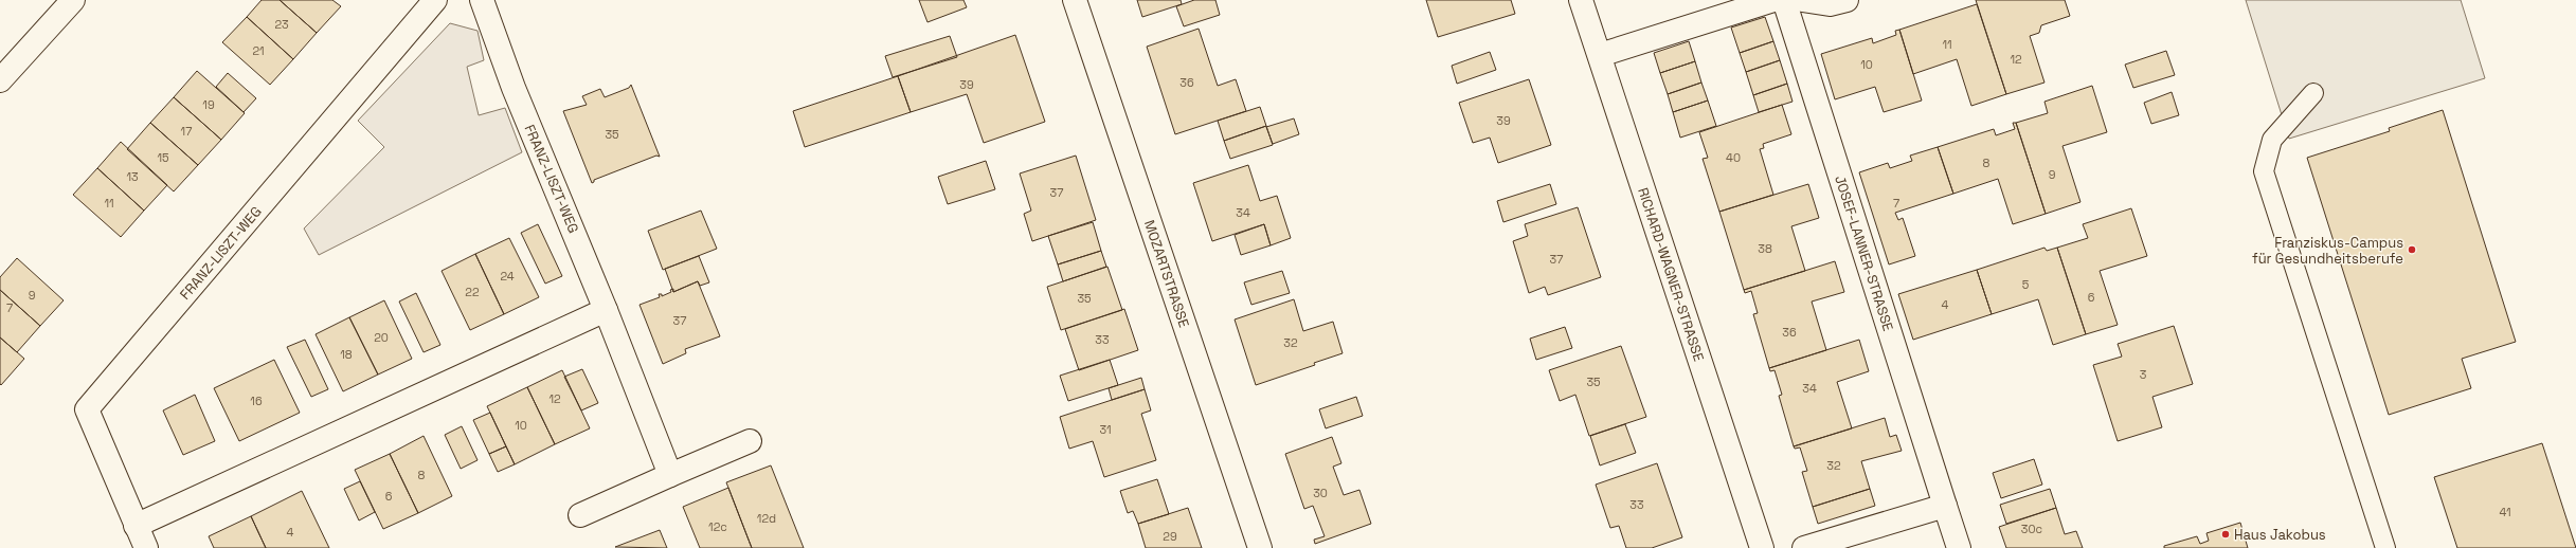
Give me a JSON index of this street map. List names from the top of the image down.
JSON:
{
  "streets": {
    "street": [
      "FRANZ-LISZT-WEG",
      "JOSEF-LANNER-STRASSE",
      "MOZARTSTRASSE",
      "RICHARD-WAGNER-STRASSE"
    ]
  },
  "places": ["Franziskus-Campus für Gesundheitsberufe", "Haus Jakobus"],
  "house_numbers": [
    "23",
    "11",
    "21",
    "12",
    "10",
    "36",
    "39",
    "19",
    "39",
    "17",
    "35",
    "15",
    "40",
    "8",
    "9",
    "13",
    "37",
    "11",
    "7",
    "34",
    "38",
    "37",
    "24",
    "5",
    "22",
    "9",
    "6",
    "35",
    "4",
    "7",
    "37",
    "36",
    "20",
    "33",
    "32",
    "18",
    "3",
    "35",
    "34",
    "12",
    "16",
    "10",
    "31",
    "32",
    "8",
    "30",
    "6",
    "33",
    "41",
    "12d",
    "12c",
    "30c",
    "4",
    "29"
  ]
}
